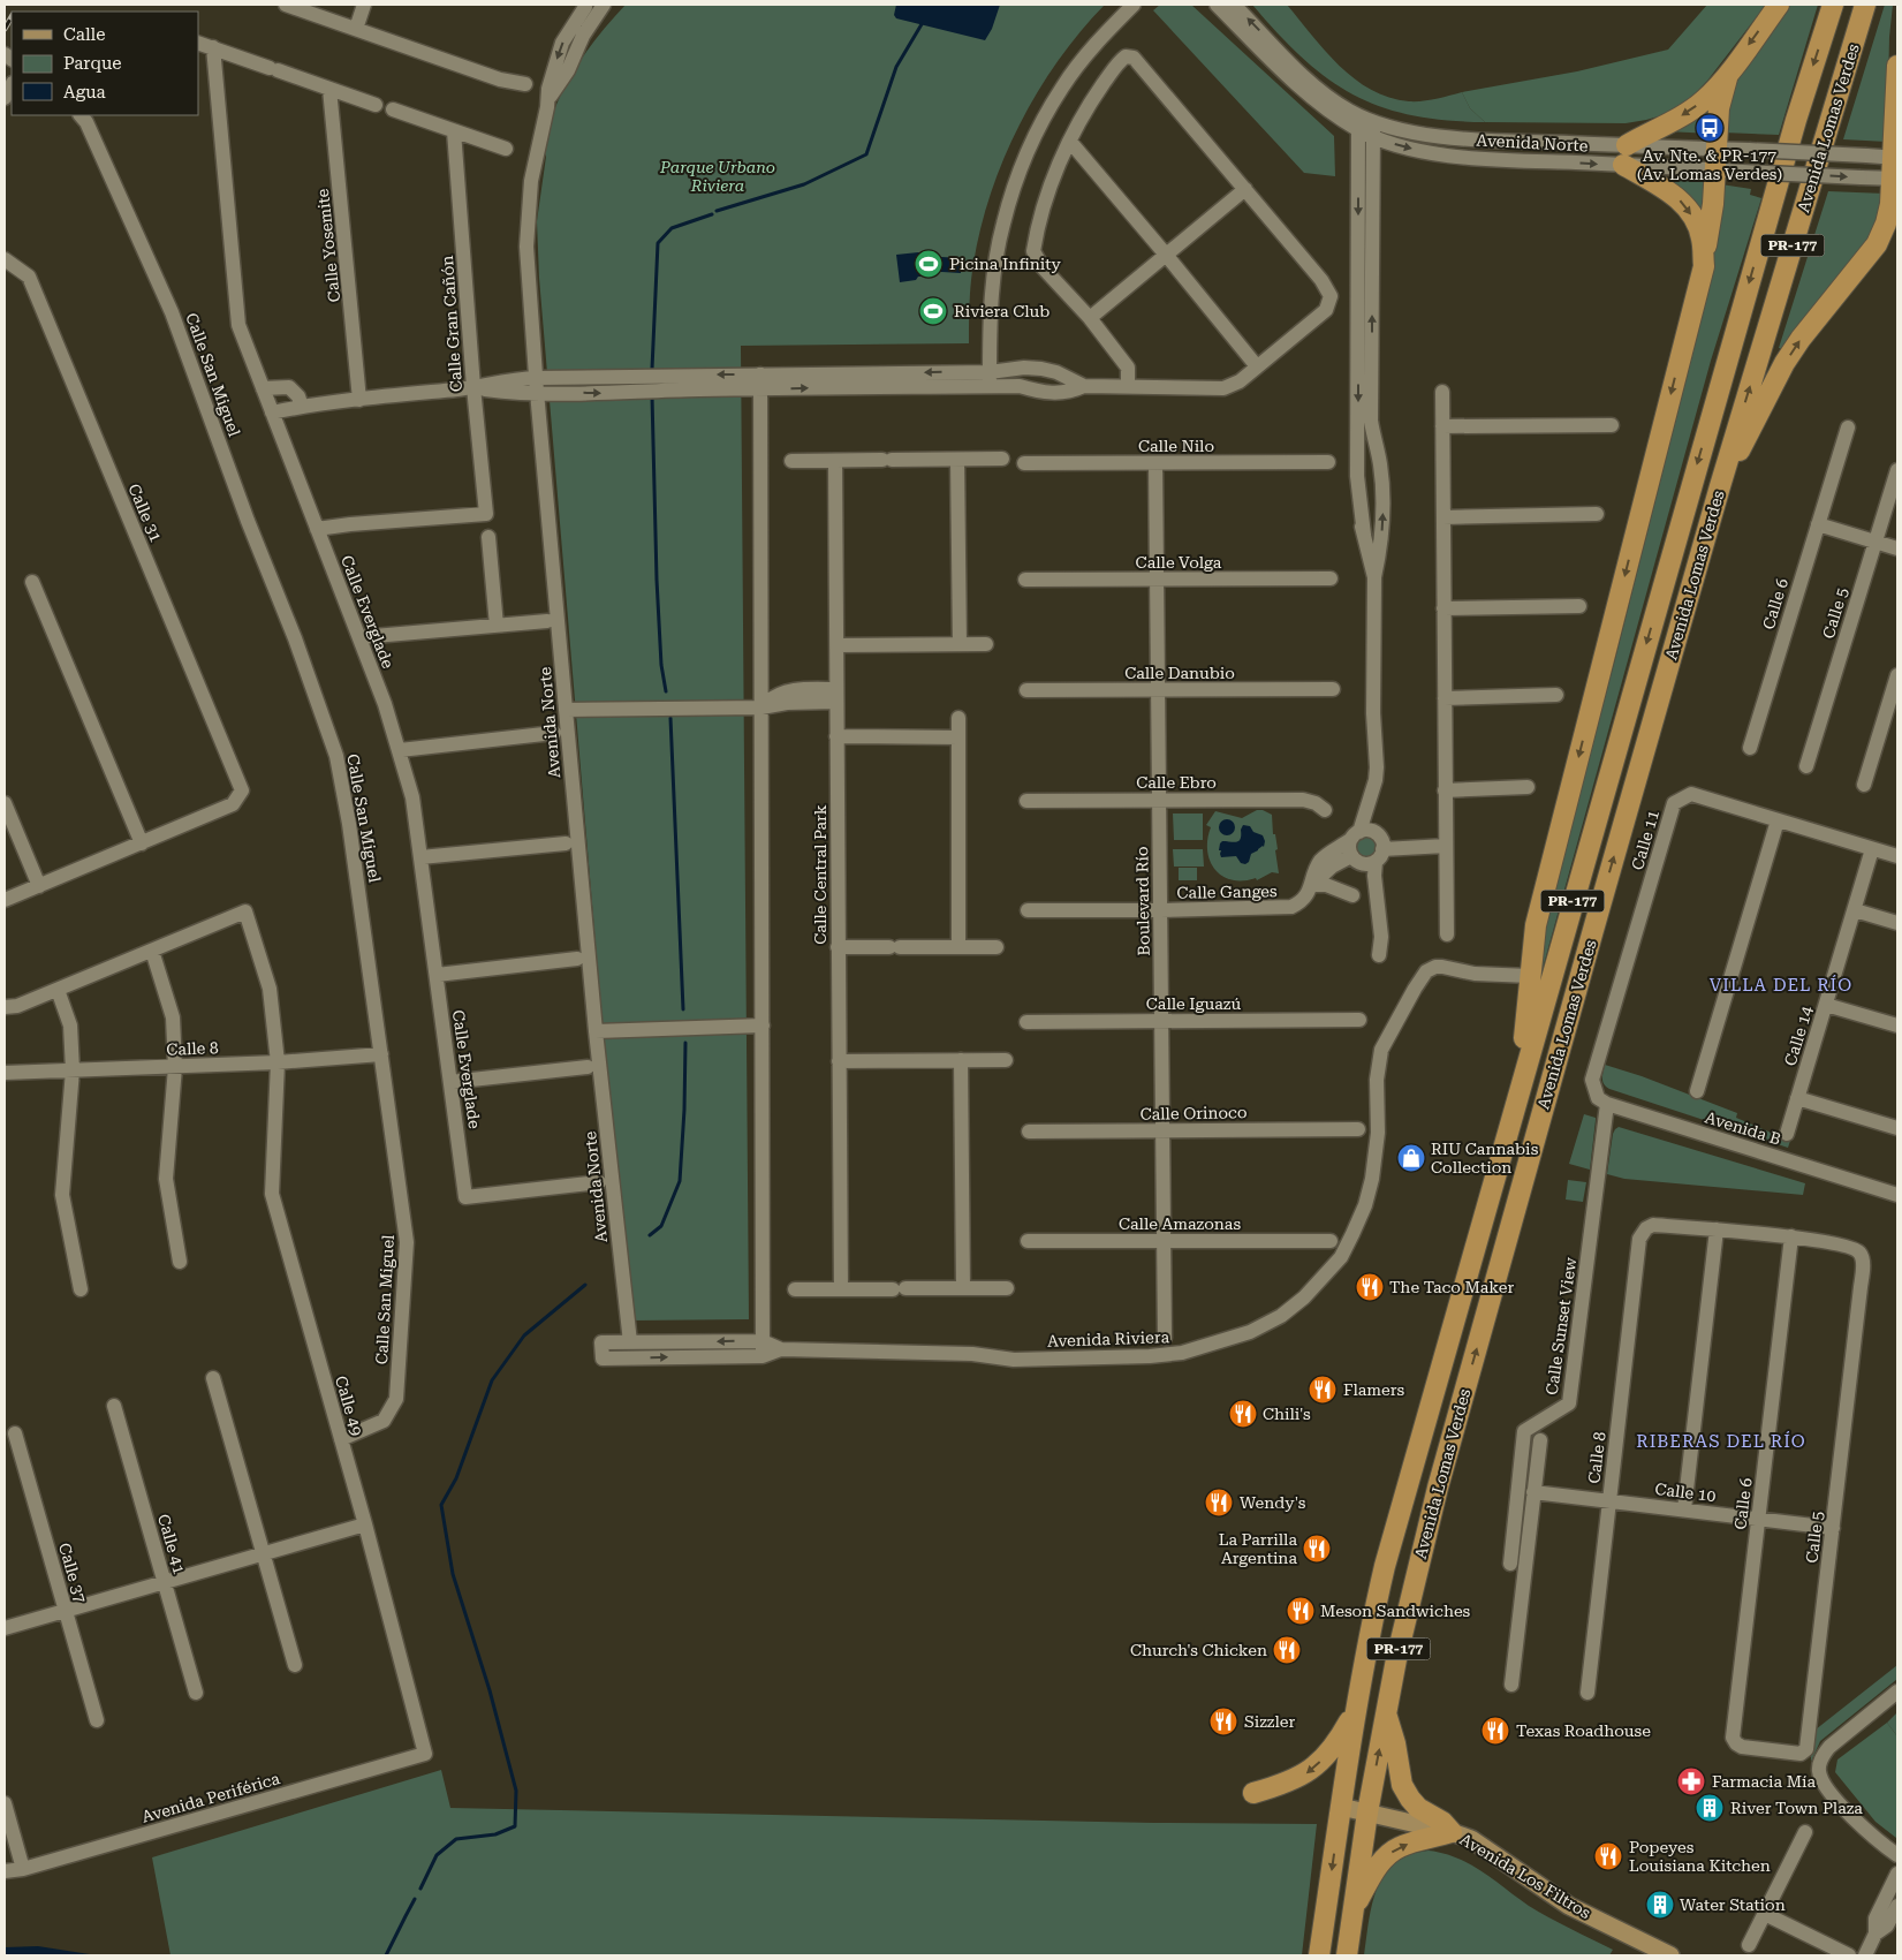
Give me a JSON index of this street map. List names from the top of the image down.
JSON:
{
  "streets": {
    "highway": ["Avenida Lomas Verdes", "PR-177"],
    "main road": ["Avenida Los Filtros"],
    "street": [
      "Avenida Norte",
      "Calle Yosemite",
      "Calle Gran Cañón",
      "Calle San Miguel",
      "Calle Nilo",
      "Calle 31",
      "Calle Volga",
      "Calle 6",
      "Calle Everglade",
      "Calle 5",
      "Calle Danubio",
      "Calle Ebro",
      "Calle 11",
      "Calle Central Park",
      "Calle Ganges",
      "Boulevard Río",
      "Calle Iguazú",
      "Calle 14",
      "Calle 8",
      "Calle Orinoco",
      "Avenida B",
      "Calle Amazonas",
      "Calle Sunset View",
      "Avenida Riviera",
      "Calle 49",
      "Calle 10",
      "Calle 41",
      "Calle 37",
      "Avenida Periférica"
    ]
  },
  "crossings": [
    ["Avenida Lomas Verdes", "Avenida Los Filtros"],
    ["Avenida Norte", "Avenida Riviera"],
    ["Calle Gran Cañón", "Calle Everglade"],
    ["Calle San Miguel", "Calle 8"],
    ["Calle San Miguel", "Calle 49"],
    ["Calle Nilo", "Boulevard Río"],
    ["Calle Volga", "Boulevard Río"],
    ["Calle 6", "Calle 5"],
    ["Calle 6", "Calle 10"],
    ["Calle 5", "Calle 10"],
    ["Calle Danubio", "Boulevard Río"],
    ["Calle Ebro", "Boulevard Río"],
    ["Calle 11", "Calle 14"],
    ["Calle 11", "Avenida B"],
    ["Calle 11", "Calle Sunset View"],
    ["Calle Ganges", "Boulevard Río"],
    ["Boulevard Río", "Calle Iguazú"],
    ["Boulevard Río", "Calle Orinoco"],
    ["Boulevard Río", "Calle Amazonas"],
    ["Calle 8", "Calle 49"],
    ["Calle 8", "Calle 10"],
    ["Avenida B", "Calle Sunset View"],
    ["Calle 49", "Avenida Periférica"]
  ],
  "districts": ["VILLA DEL RÍO", "RIBERAS DEL RÍO"],
  "parks": ["Parque Urbano Riviera"],
  "places": {
    "bus stop": ["Av. Nte. & PR-177 (Av. Lomas Verdes)"],
    "sports": ["Picina Infinity", "Riviera Club"],
    "shop": ["RIU Cannabis Collection"],
    "restaurant": [
      "The Taco Maker",
      "Flamers",
      "Chili's",
      "Wendy's",
      "La Parrilla Argentina",
      "Meson Sandwiches",
      "Church's Chicken",
      "Sizzler",
      "Texas Roadhouse",
      "Popeyes Louisiana Kitchen"
    ],
    "pharmacy": ["Farmacia Mía"],
    "building": ["River Town Plaza", "Water Station"]
  },
  "legend": ["Calle", "Parque", "Agua"]
}
